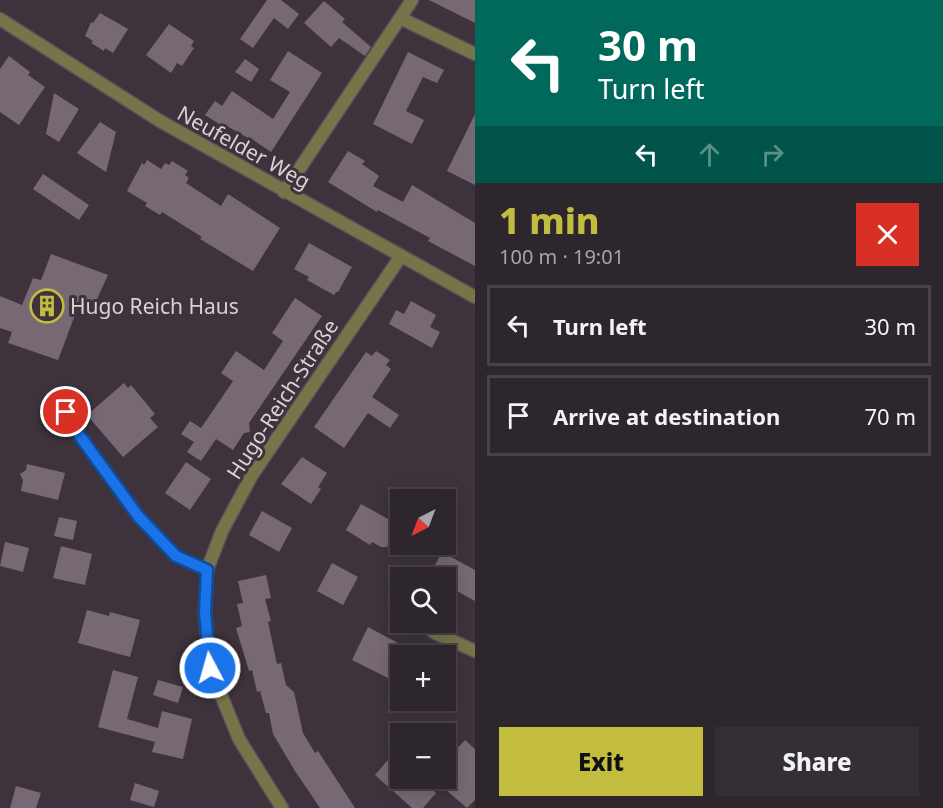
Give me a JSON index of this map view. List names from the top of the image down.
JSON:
{
  "streets": {
    "street": ["Neufelder Weg", "Hugo-Reich-Straße"]
  },
  "crossings": [
    ["Neufelder Weg", "Hugo-Reich-Straße"]
  ],
  "places": {
    "building": ["Hugo Reich Haus"]
  },
  "north": "bottom left",
  "page": {
    "turn": ["30 m", "Turn left"],
    "heading": ["1 min", "100 m · 19:01"],
    "list": [
      {
        "name": "Turn left",
        "value": "30 m"
      },
      {
        "name": "Arrive at destination",
        "value": "70 m"
      }
    ],
    "map_buttons": ["+", "−"],
    "buttons": ["Exit", "Share"]
  }
}
